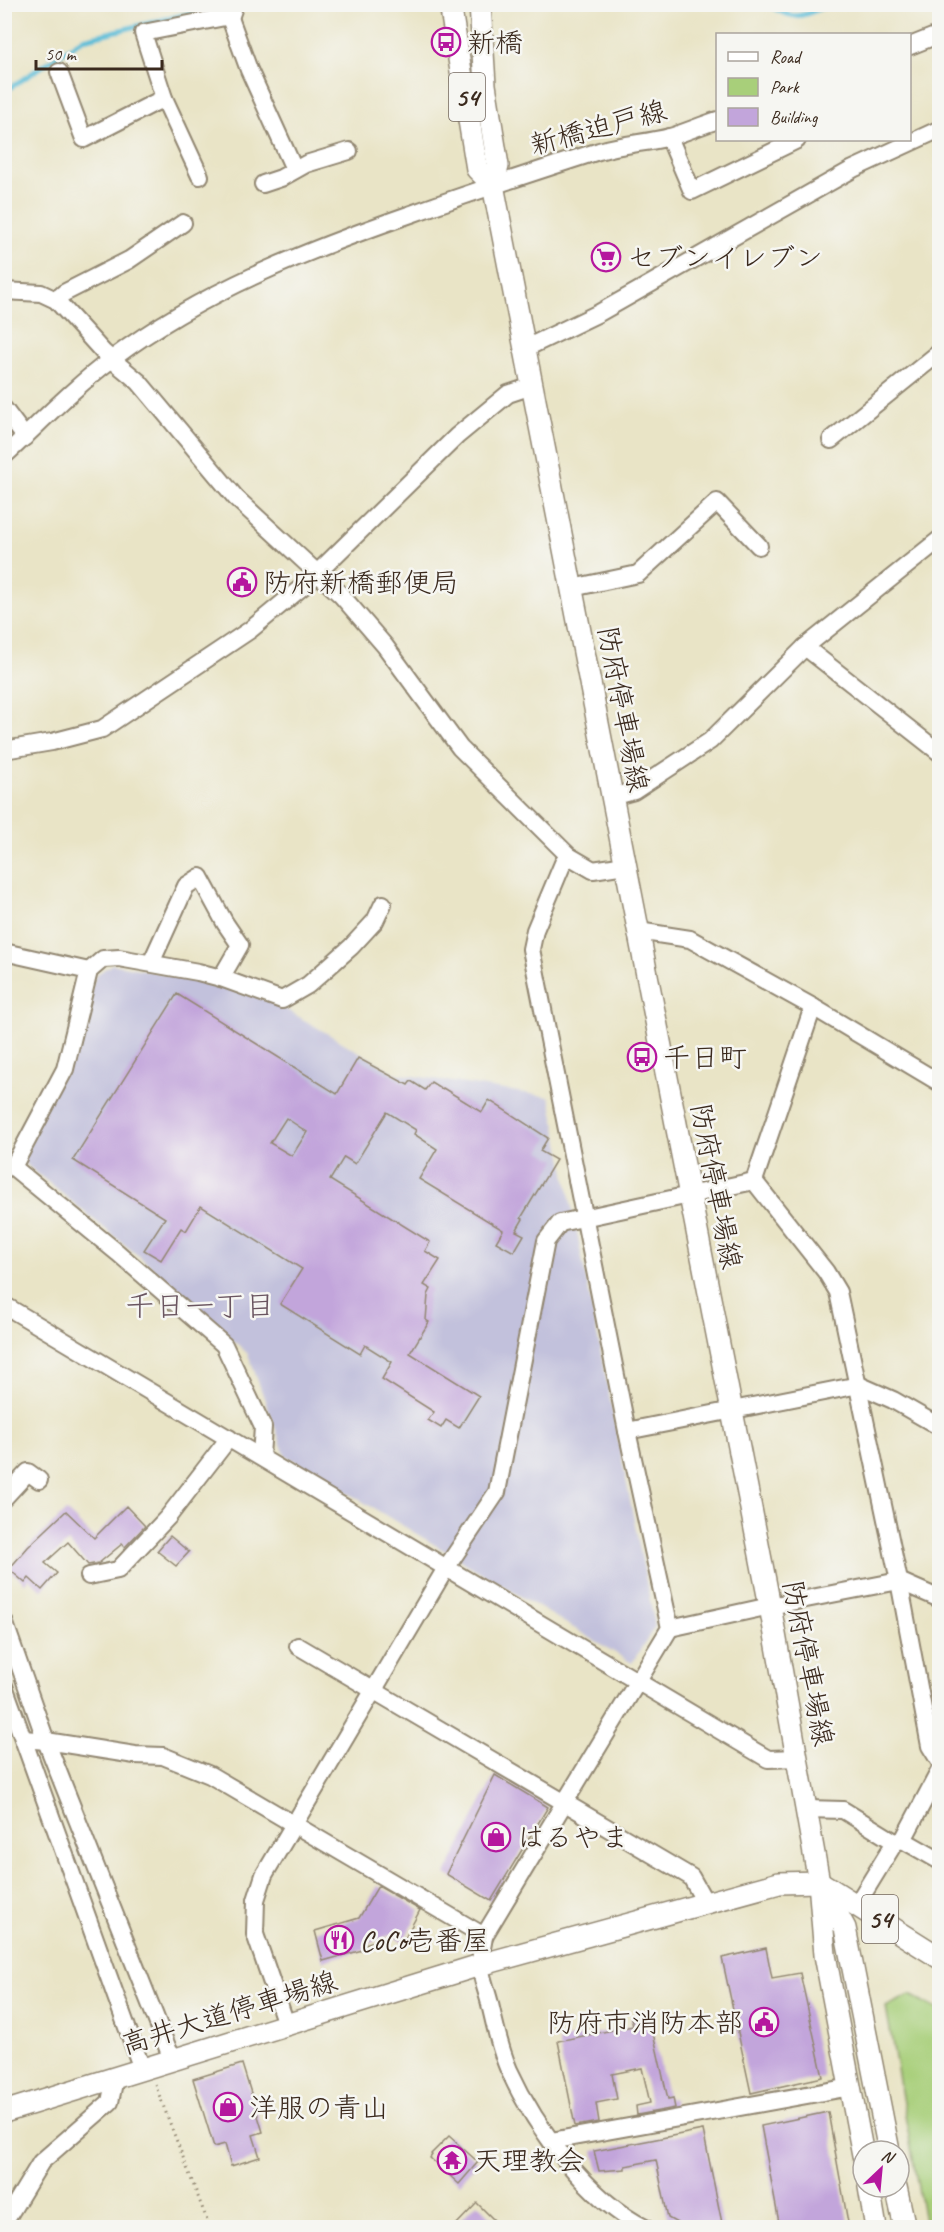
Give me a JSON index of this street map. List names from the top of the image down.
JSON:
{
  "streets": {
    "main road": ["54", "防府停車場線", "高井大道停車場線"],
    "street": ["新橋迫戸線"]
  },
  "crossings": [
    ["54", "防府停車場線"],
    ["54", "高井大道停車場線"],
    ["新橋迫戸線", "防府停車場線"],
    ["防府停車場線", "高井大道停車場線"]
  ],
  "districts": ["千日一丁目"],
  "places": {
    "bus stop": ["新橋", "千日町"],
    "supermarket": ["セブンイレブン"],
    "public building": ["防府新橋郵便局", "防府市消防本部"],
    "shop": ["はるやま", "洋服の青山"],
    "restaurant": ["CoCo壱番屋"],
    "temple": ["天理教会"]
  },
  "legend": ["Road", "Park", "Building"],
  "scale_bar": "50 m",
  "north": "top right"
}
